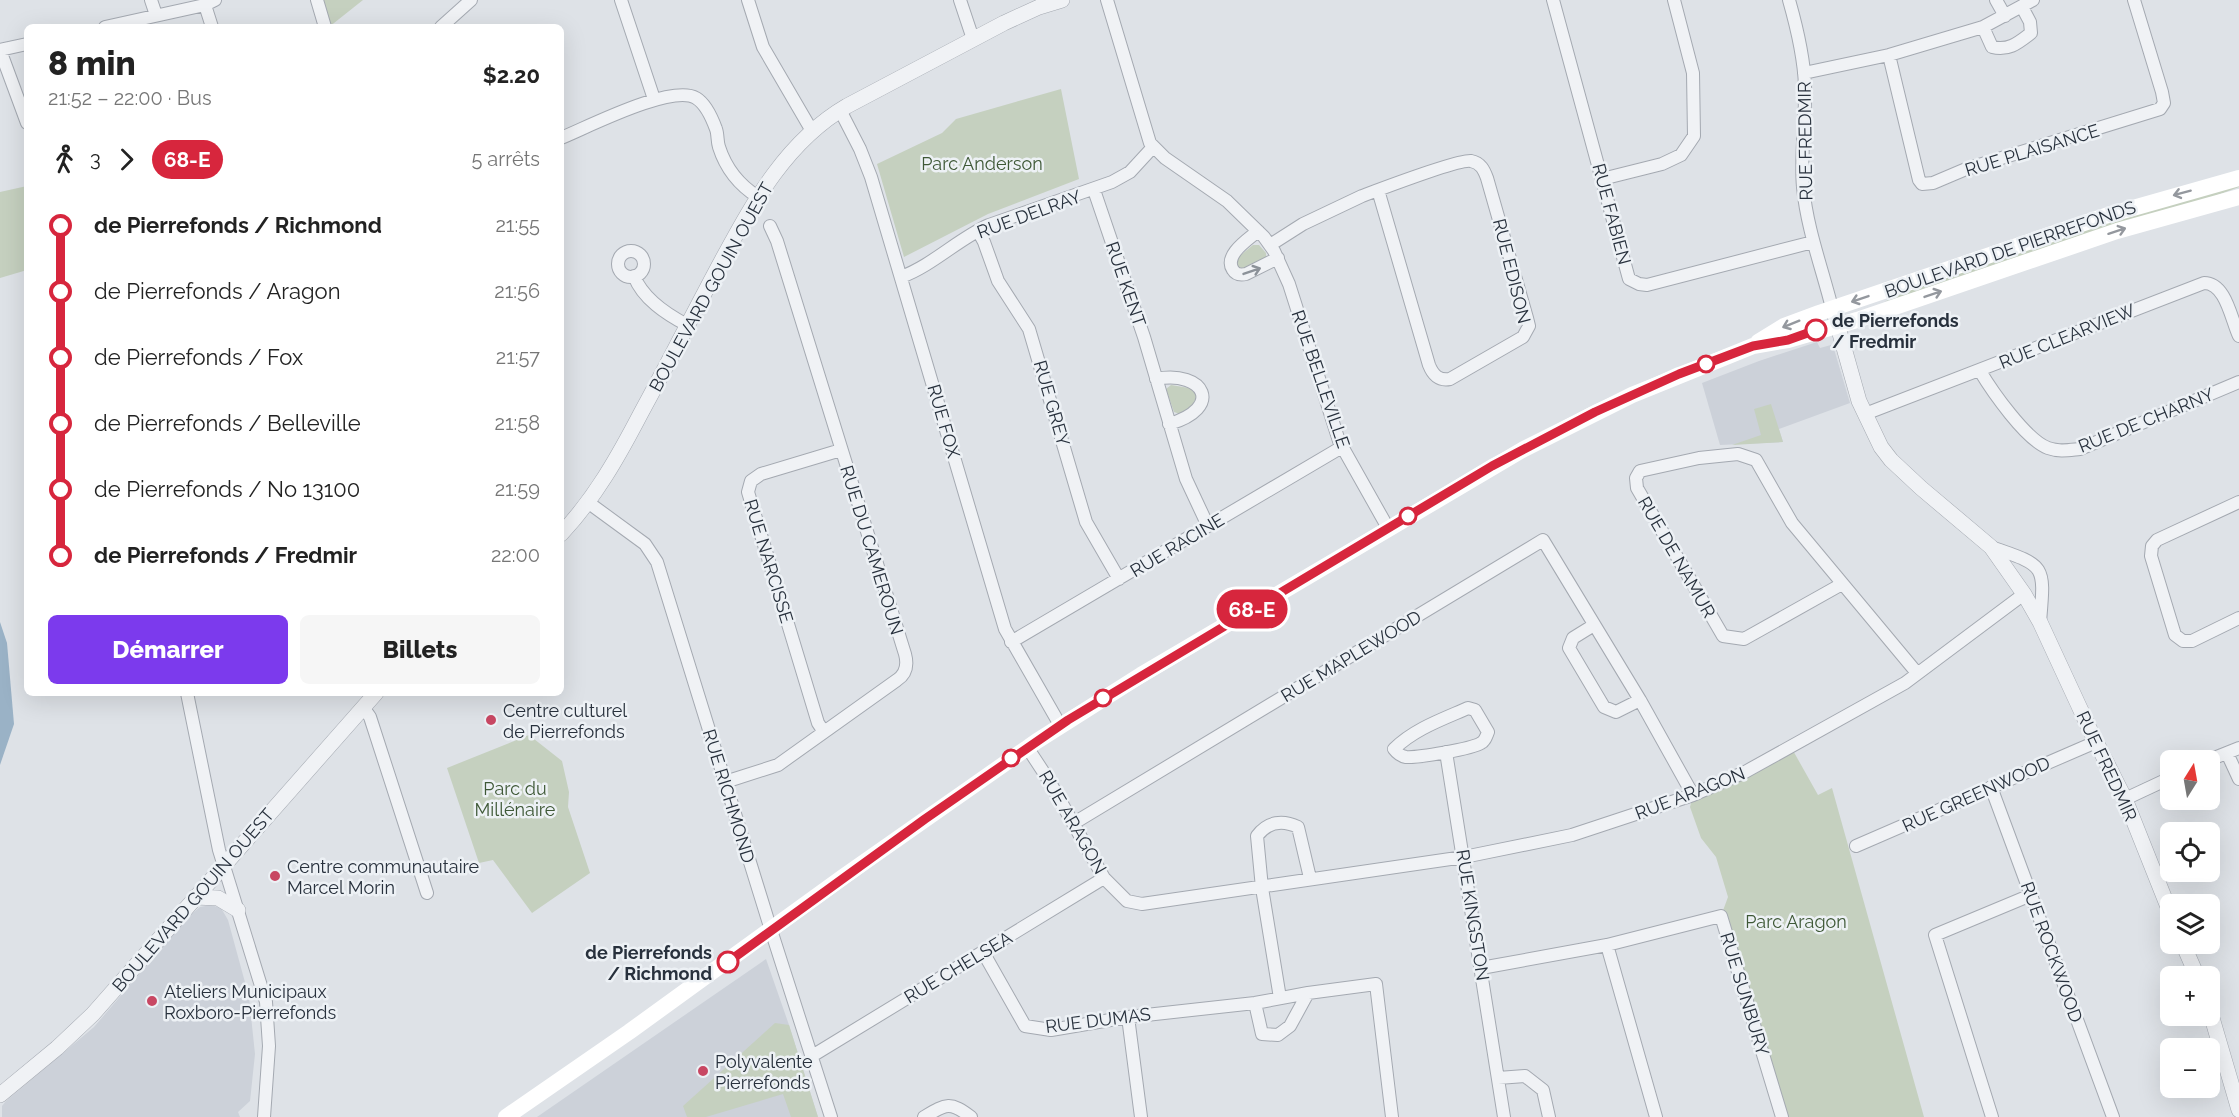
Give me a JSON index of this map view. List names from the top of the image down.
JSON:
{
  "streets": {
    "main road": ["BOULEVARD DE PIERREFONDS"],
    "street": [
      "RUE FREDMIR",
      "RUE PLAISANCE",
      "RUE DELRAY",
      "RUE FABIEN",
      "RUE EDISON",
      "RUE KENT",
      "BOULEVARD GOUIN OUEST",
      "RUE CLEARVIEW",
      "RUE BELLEVILLE",
      "RUE GREY",
      "RUE DE CHARNY",
      "RUE FOX",
      "RUE RACINE",
      "RUE DU CAMEROUN",
      "RUE DE NAMUR",
      "RUE NARCISSE",
      "RUE MAPLEWOOD",
      "RUE ARAGON",
      "RUE GREENWOOD",
      "RUE RICHMOND",
      "RUE KINGSTON",
      "RUE ROCKWOOD",
      "RUE CHELSEA",
      "RUE SUNBURY",
      "RUE DUMAS"
    ]
  },
  "crossings": [
    ["RUE FREDMIR", "RUE FABIEN"],
    ["RUE FREDMIR", "BOULEVARD DE PIERREFONDS"],
    ["RUE FREDMIR", "RUE CLEARVIEW"],
    ["RUE FREDMIR", "RUE ARAGON"],
    ["RUE FREDMIR", "RUE GREENWOOD"],
    ["RUE DELRAY", "RUE KENT"],
    ["RUE DELRAY", "RUE BELLEVILLE"],
    ["RUE DELRAY", "RUE GREY"],
    ["RUE DELRAY", "RUE FOX"],
    ["BOULEVARD DE PIERREFONDS", "RUE BELLEVILLE"],
    ["BOULEVARD DE PIERREFONDS", "RUE FOX"],
    ["BOULEVARD DE PIERREFONDS", "RUE ARAGON"],
    ["BOULEVARD DE PIERREFONDS", "RUE RICHMOND"],
    ["RUE EDISON", "RUE BELLEVILLE"],
    ["RUE KENT", "RUE RACINE"],
    ["BOULEVARD GOUIN OUEST", "RUE FOX"],
    ["BOULEVARD GOUIN OUEST", "RUE RICHMOND"],
    ["RUE CLEARVIEW", "RUE DE CHARNY"],
    ["RUE BELLEVILLE", "RUE RACINE"],
    ["RUE GREY", "RUE RACINE"],
    ["RUE FOX", "RUE RACINE"],
    ["RUE DU CAMEROUN", "RUE NARCISSE"],
    ["RUE DU CAMEROUN", "RUE RICHMOND"],
    ["RUE DE NAMUR", "RUE ARAGON"],
    ["RUE MAPLEWOOD", "RUE ARAGON"],
    ["RUE ARAGON", "RUE KINGSTON"],
    ["RUE ARAGON", "RUE CHELSEA"],
    ["RUE GREENWOOD", "RUE ROCKWOOD"],
    ["RUE RICHMOND", "RUE CHELSEA"],
    ["RUE KINGSTON", "RUE SUNBURY"],
    ["RUE CHELSEA", "RUE DUMAS"]
  ],
  "parks": ["Parc Anderson", "Parc du Millénaire", "Parc Aragon"],
  "places": [
    "de Pierrefonds / Fredmir",
    "Centre culturel de Pierrefonds",
    "Centre communautaire Marcel Morin",
    "de Pierrefonds / Richmond",
    "Ateliers Municipaux Roxboro-Pierrefonds",
    "Polyvalente Pierrefonds"
  ],
  "lines": ["bus line 68-E"],
  "north": "top",
  "page": {
    "on_map": "68-E",
    "heading": ["8 min", "21:52 – 22:00 · Bus", "$2.20"],
    "legs": ["3", "68-E", "5 arrêts"],
    "list": [
      {
        "name": "de Pierrefonds / Richmond",
        "value": "21:55"
      },
      {
        "name": "de Pierrefonds / Aragon",
        "value": "21:56"
      },
      {
        "name": "de Pierrefonds / Fox",
        "value": "21:57"
      },
      {
        "name": "de Pierrefonds / Belleville",
        "value": "21:58"
      },
      {
        "name": "de Pierrefonds / No 13100",
        "value": "21:59"
      },
      {
        "name": "de Pierrefonds / Fredmir",
        "value": "22:00"
      }
    ],
    "buttons": ["Démarrer", "Billets"],
    "map_buttons": ["+", "−"]
  }
}
